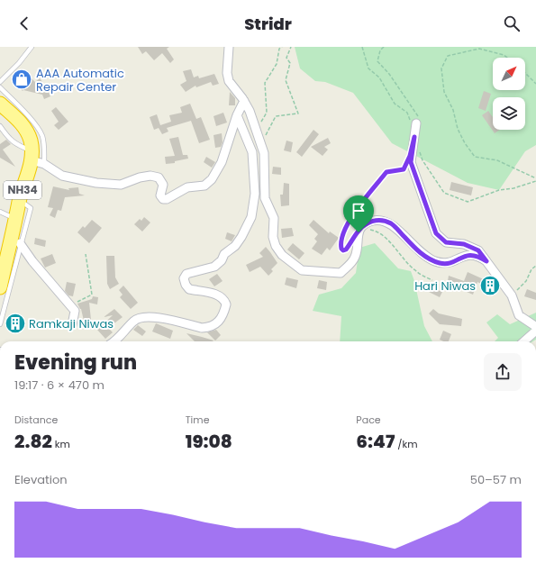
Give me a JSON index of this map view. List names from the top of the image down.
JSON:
{
  "streets": {
    "highway": ["NH34"]
  },
  "places": {
    "shop": ["AAA Automatic Repair Center"],
    "building": ["Hari Niwas", "Ramkaji Niwas"]
  },
  "north": "top right",
  "page": {
    "header": "Stridr",
    "heading": ["Evening run", "19:17 · 6 × 470 m"],
    "stats": [
      ["Distance", "2.82 km"],
      ["Time", "19:08"],
      ["Pace", "6:47 /km"]
    ],
    "chart": ["Elevation", "50–57 m"]
  }
}
